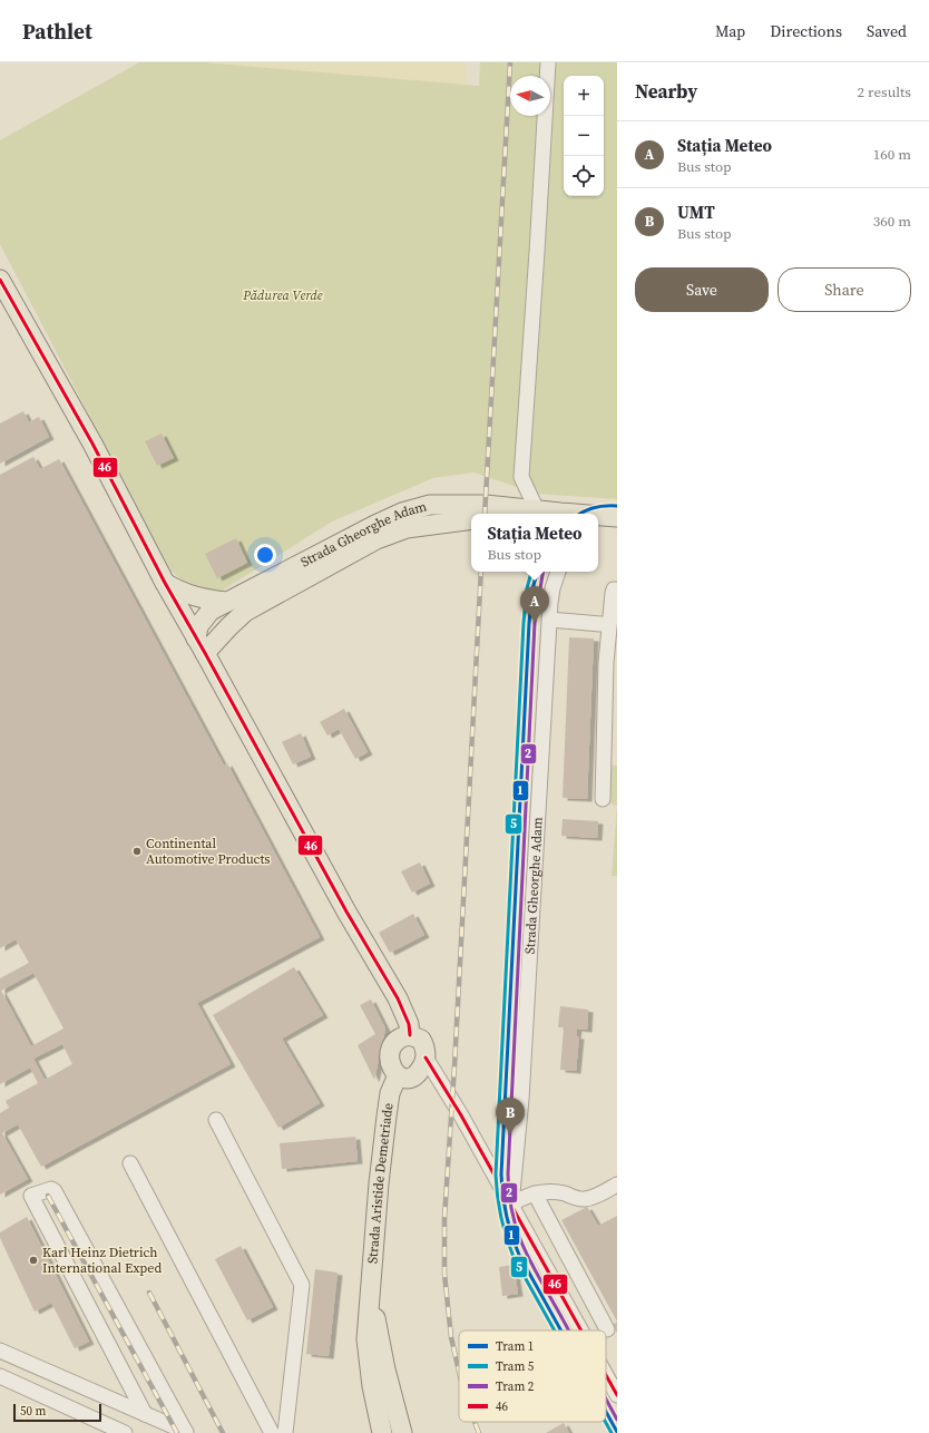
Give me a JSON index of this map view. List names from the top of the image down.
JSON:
{
  "streets": {
    "main road": ["Strada Gheorghe Adam", "Strada Aristide Demetriade"]
  },
  "parks": ["Pădurea Verde"],
  "places": ["Continental Automotive Products", "Karl Heinz Dietrich International Exped"],
  "lines": [
    "transit line 46",
    "tram line 1",
    "tram line 5",
    "tram line 2"
  ],
  "legend": [
    "Tram 1",
    "Tram 5",
    "Tram 2",
    "46"
  ],
  "scale_bar": "50 m",
  "north": "left",
  "page": {
    "header": "Pathlet",
    "nav": ["Map", "Directions", "Saved"],
    "heading": ["Nearby", "2 results"],
    "map_buttons": ["+", "−"],
    "list": [
      {
        "mark": "A",
        "name": "Stația Meteo",
        "note": "Bus stop",
        "value": "160 m"
      },
      {
        "mark": "B",
        "name": "UMT",
        "note": "Bus stop",
        "value": "360 m"
      }
    ],
    "buttons": ["Save", "Share"],
    "popup": ["Stația Meteo", "Bus stop"],
    "pins": ["A", "B"],
    "scale": "50 m"
  }
}
